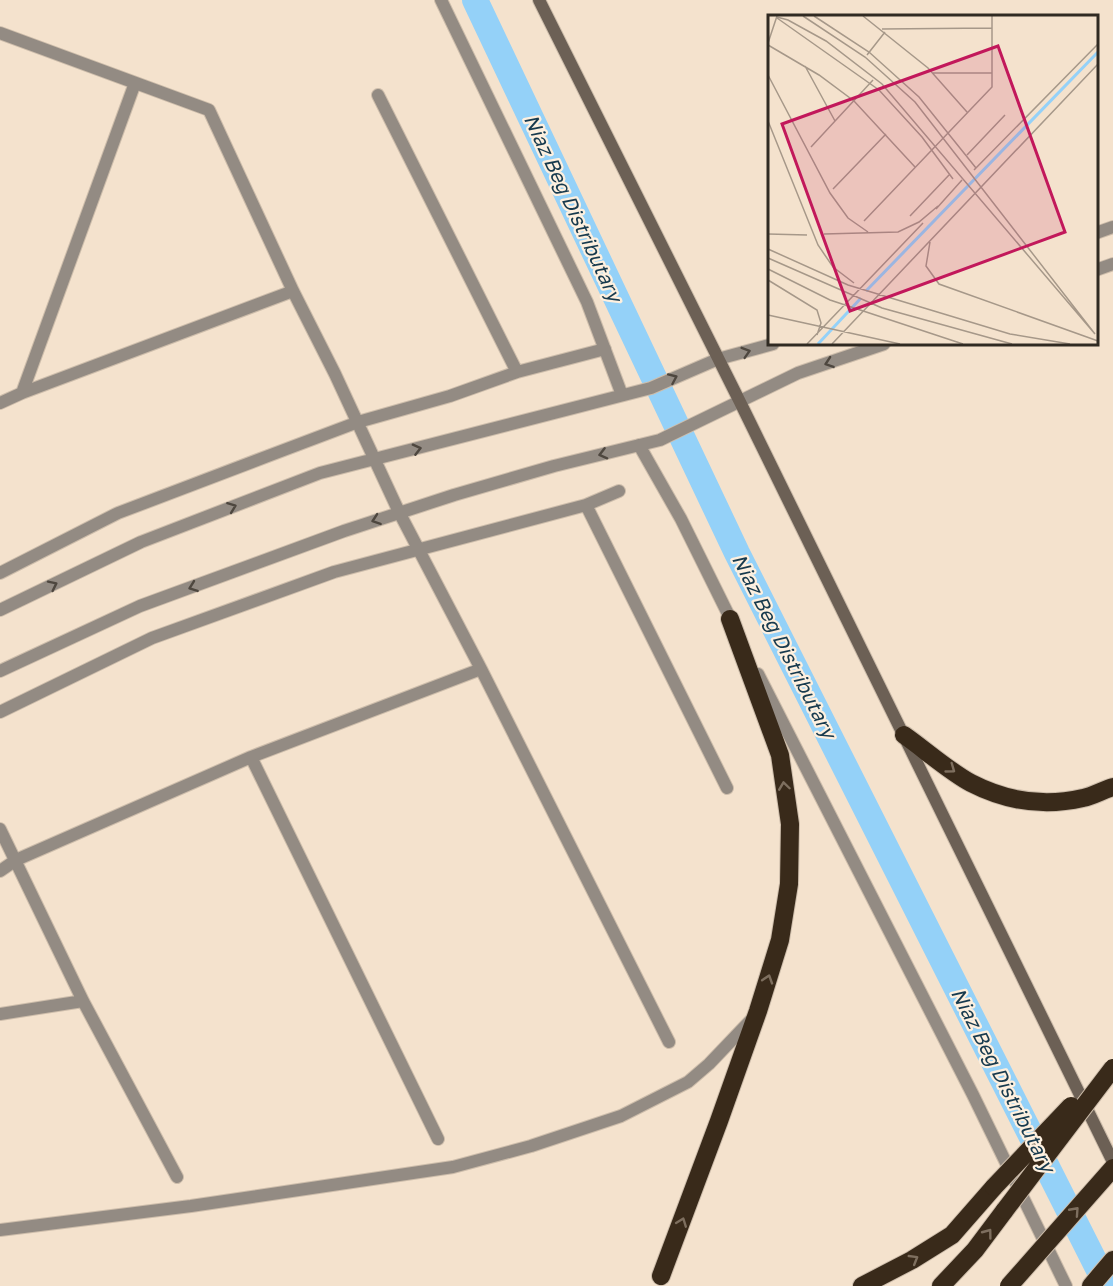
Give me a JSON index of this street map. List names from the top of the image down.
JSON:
{
  "water": ["Niaz Beg Distributary"]
}
